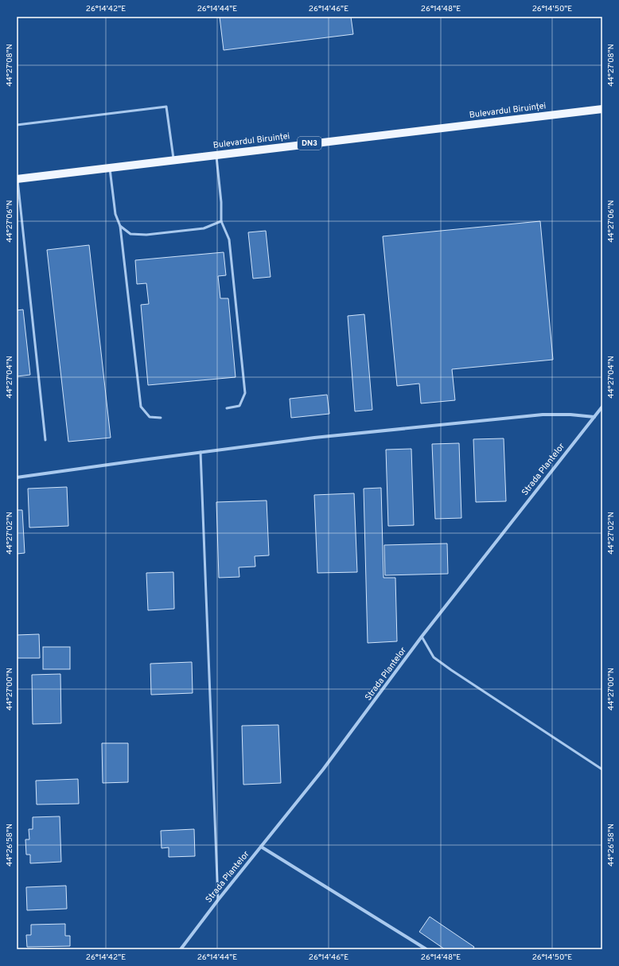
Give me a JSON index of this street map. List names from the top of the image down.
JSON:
{
  "streets": {
    "main road": ["Bulevardul Biruinței", "DN3"],
    "street": ["Strada Plantelor"]
  },
  "coordinates": [
    "26°14'42\"E",
    "26°14'44\"E",
    "26°14'46\"E",
    "26°14'48\"E",
    "26°14'50\"E",
    "44°27'08\"N",
    "44°27'06\"N",
    "44°27'04\"N",
    "44°27'02\"N",
    "44°27'00\"N",
    "44°26'58\"N"
  ]
}
